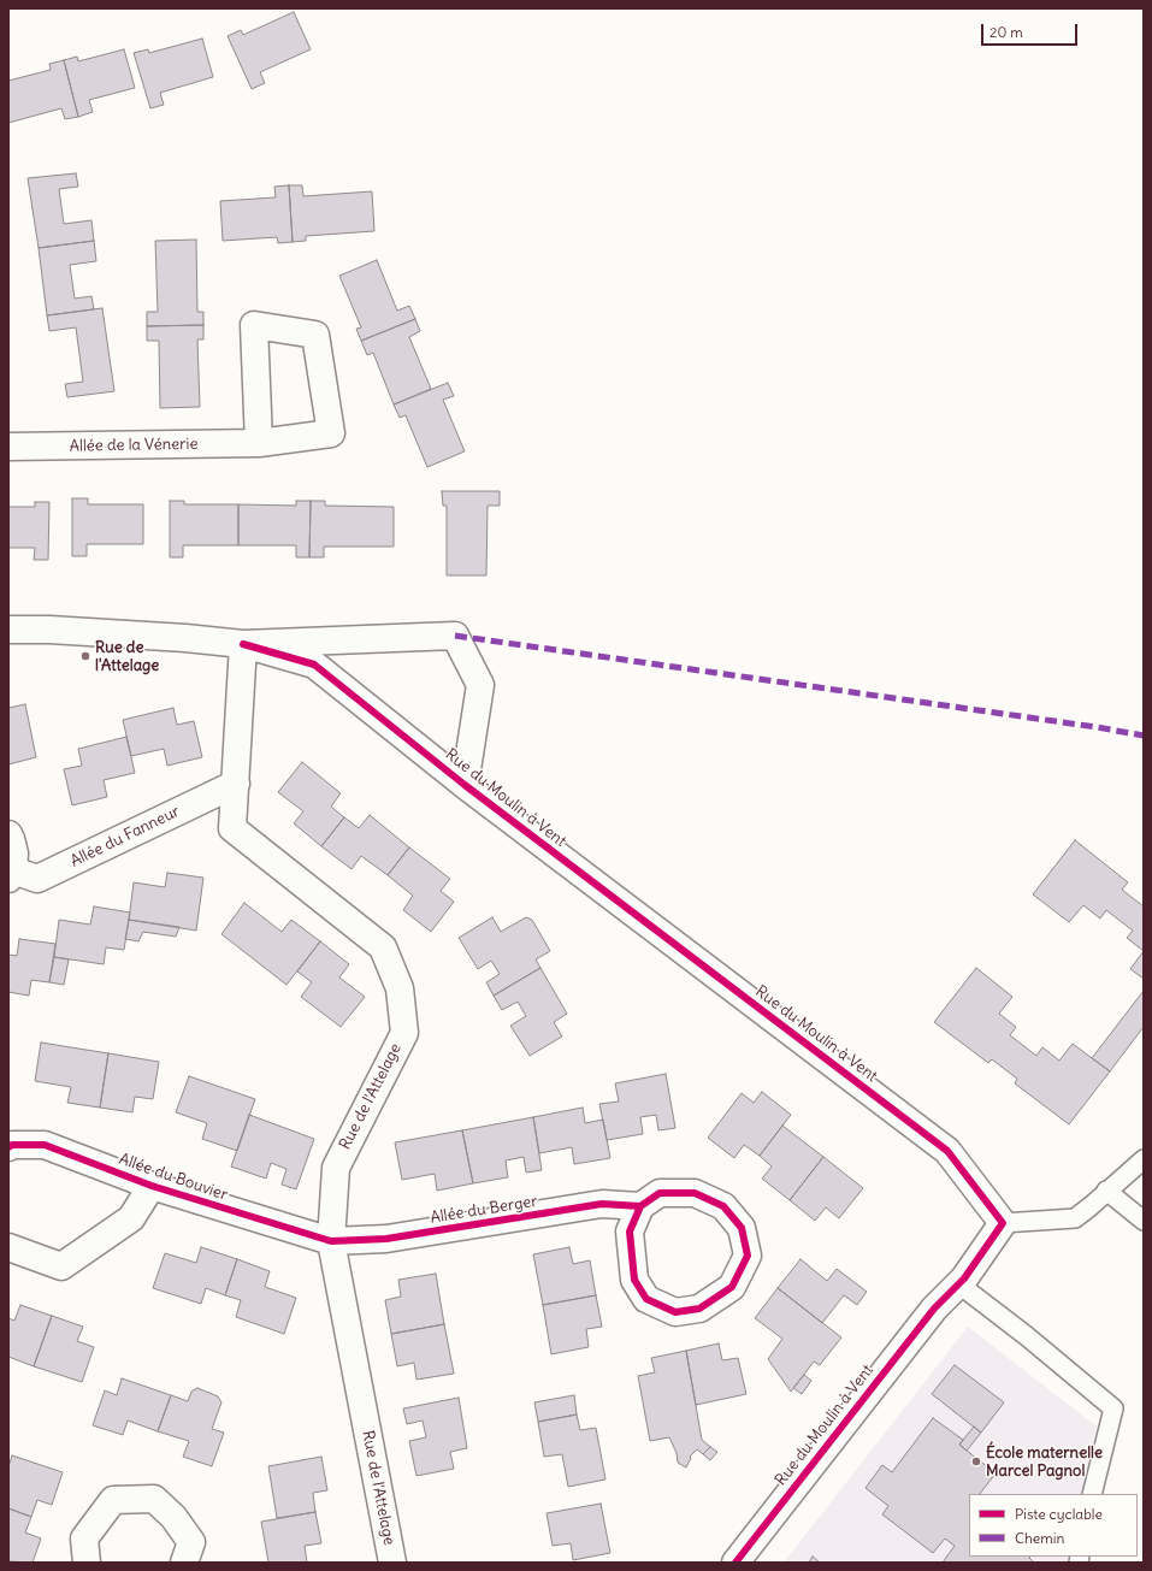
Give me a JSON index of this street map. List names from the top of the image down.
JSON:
{
  "streets": {
    "street": [
      "Allée de la Vénerie",
      "Rue du Moulin à Vent",
      "Allée du Fanneur",
      "Rue de l'Attelage",
      "Allée du Bouvier",
      "Allée du Berger"
    ]
  },
  "crossings": [
    ["Rue du Moulin à Vent", "Rue de l'Attelage"],
    ["Allée du Fanneur", "Rue de l'Attelage"],
    ["Rue de l'Attelage", "Allée du Bouvier"],
    ["Rue de l'Attelage", "Allée du Berger"],
    ["Allée du Bouvier", "Allée du Berger"]
  ],
  "places": ["Rue de l'Attelage", "École maternelle Marcel Pagnol"],
  "legend": ["Piste cyclable", "Chemin"],
  "scale_bar": "20 m"
}
